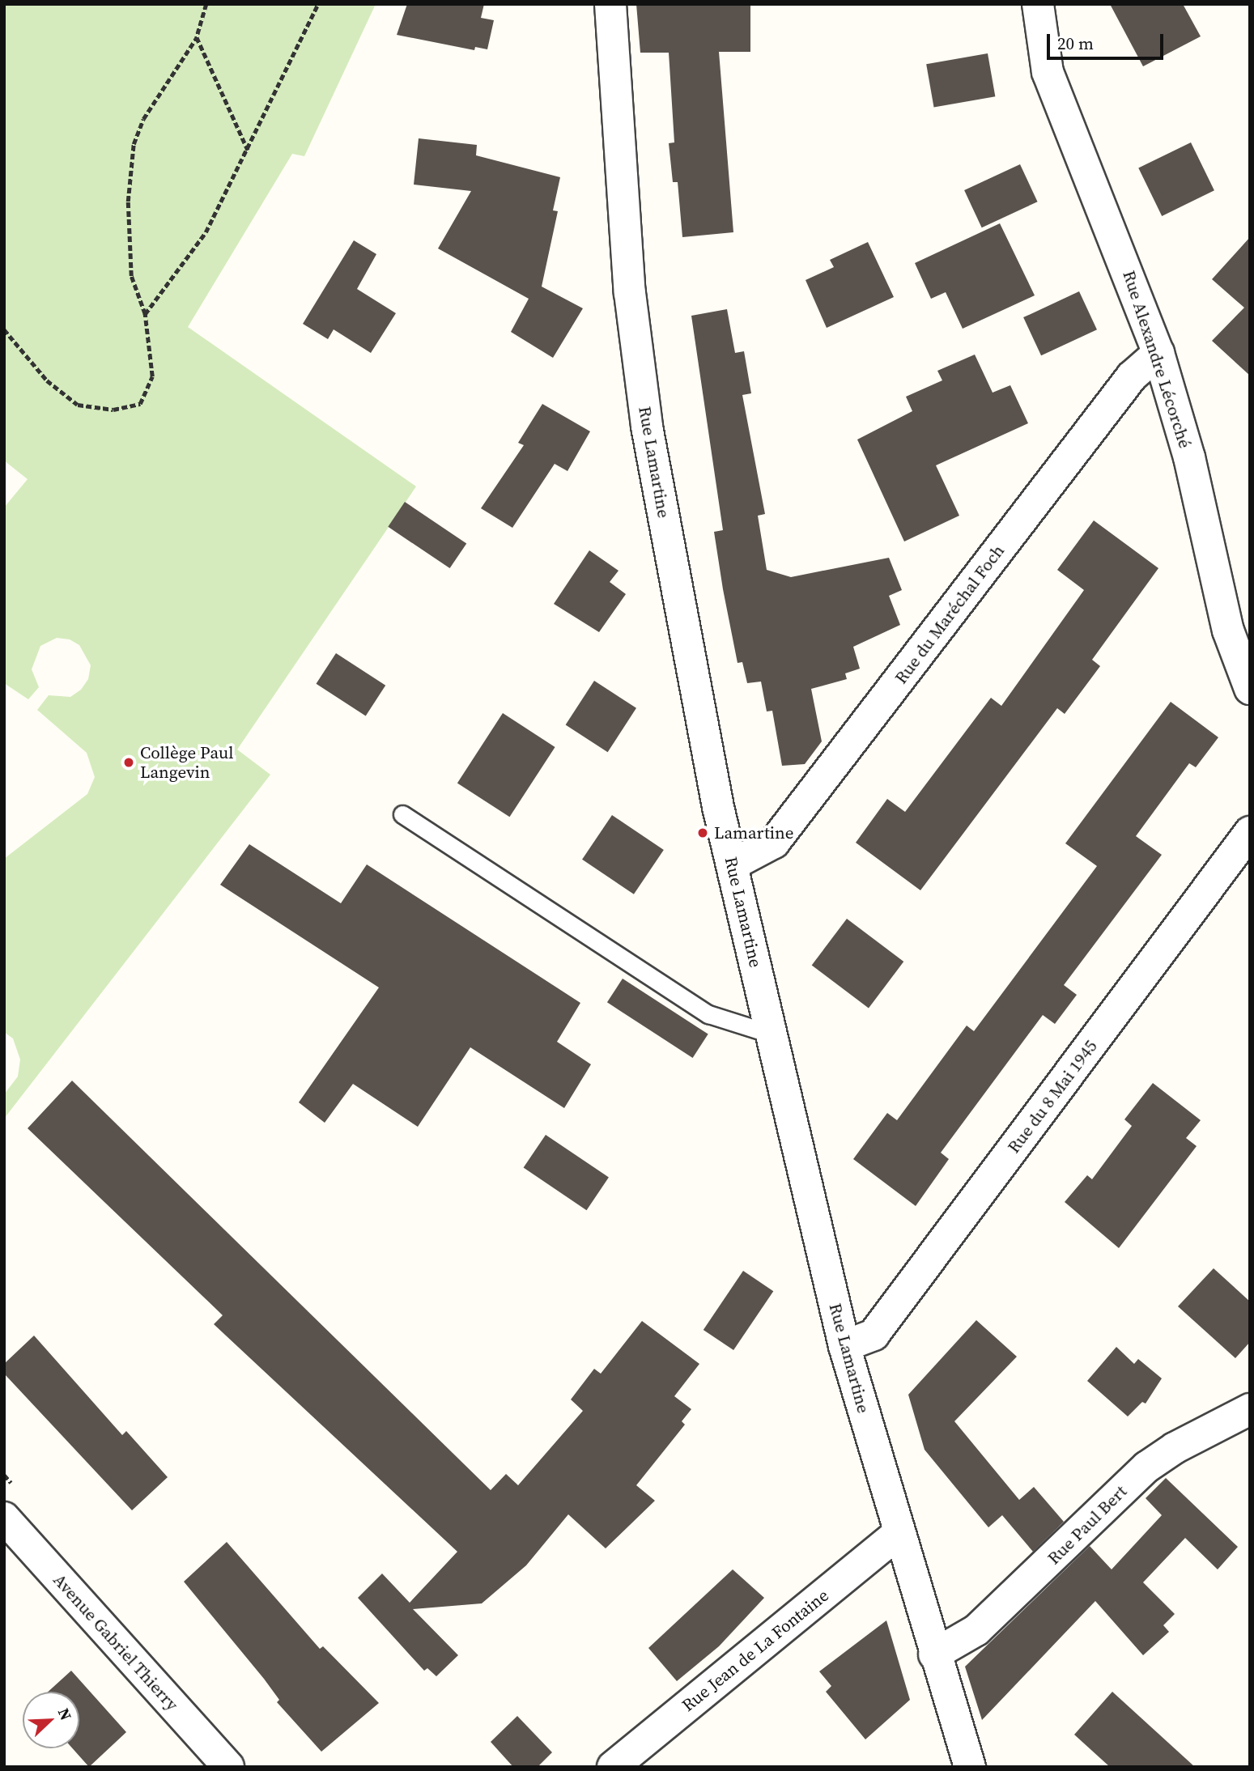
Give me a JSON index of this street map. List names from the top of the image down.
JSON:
{
  "streets": {
    "street": [
      "Rue Alexandre Lécorché",
      "Rue Lamartine",
      "Rue du Maréchal Foch",
      "Rue du 8 Mai 1945",
      "Rue Paul Bert",
      "Avenue Gabriel Thierry",
      "Rue Jean de La Fontaine"
    ]
  },
  "crossings": [
    ["Rue Alexandre Lécorché", "Rue du Maréchal Foch"],
    ["Rue Lamartine", "Rue du Maréchal Foch"],
    ["Rue Lamartine", "Rue du 8 Mai 1945"],
    ["Rue Lamartine", "Rue Paul Bert"],
    ["Rue Lamartine", "Rue Jean de La Fontaine"]
  ],
  "places": ["Collège Paul Langevin", "Lamartine"],
  "scale_bar": "20 m",
  "north": "top right"
}
